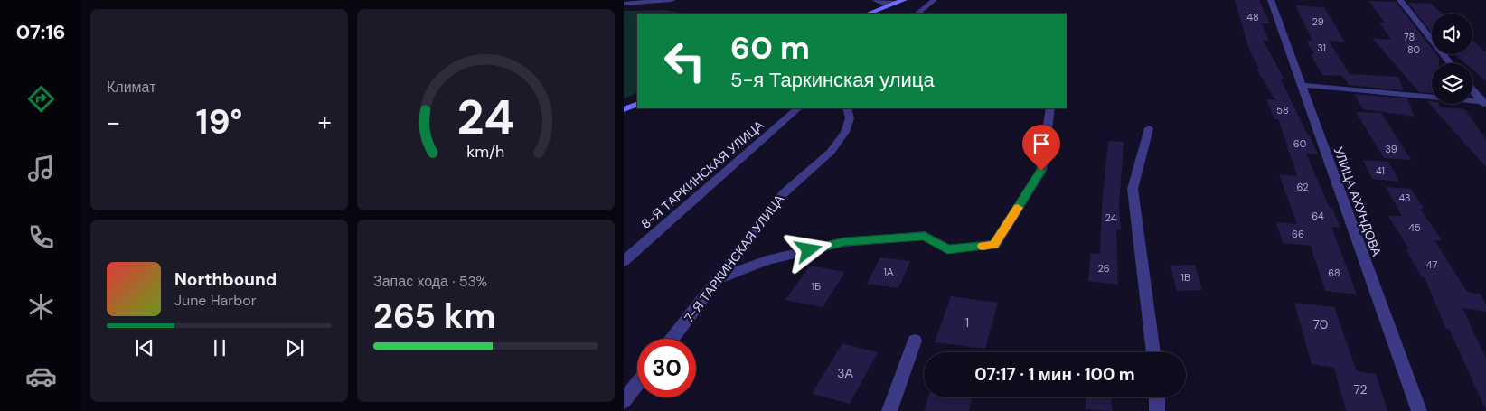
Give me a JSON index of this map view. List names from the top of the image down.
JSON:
{
  "streets": {
    "street": ["8-Я ТАРКИНСКАЯ УЛИЦА", "УЛИЦА АХУНДОВА", "7-Я ТАРКИНСКАЯ УЛИЦА"]
  },
  "house_numbers": [
    "48",
    "29",
    "78",
    "31",
    "80",
    "58",
    "60",
    "39",
    "41",
    "62",
    "43",
    "64",
    "24",
    "45",
    "66",
    "47",
    "26",
    "1А",
    "68",
    "1В",
    "1Б",
    "1",
    "70",
    "3А",
    "72"
  ],
  "page": {
    "tabs": "07:16",
    "tile": [
      "Климат",
      ["Запас хода · 53%", "265 km"]
    ],
    "turn": ["60 m", "5-я Таркинская улица"],
    "heat": ["−", "19°", "+"],
    "song": ["Northbound", "June Harbor"],
    "limit": "30",
    "trip": "07:17 · 1 мин · 100 m",
    "gauge": ["24", "km/h"]
  }
}
